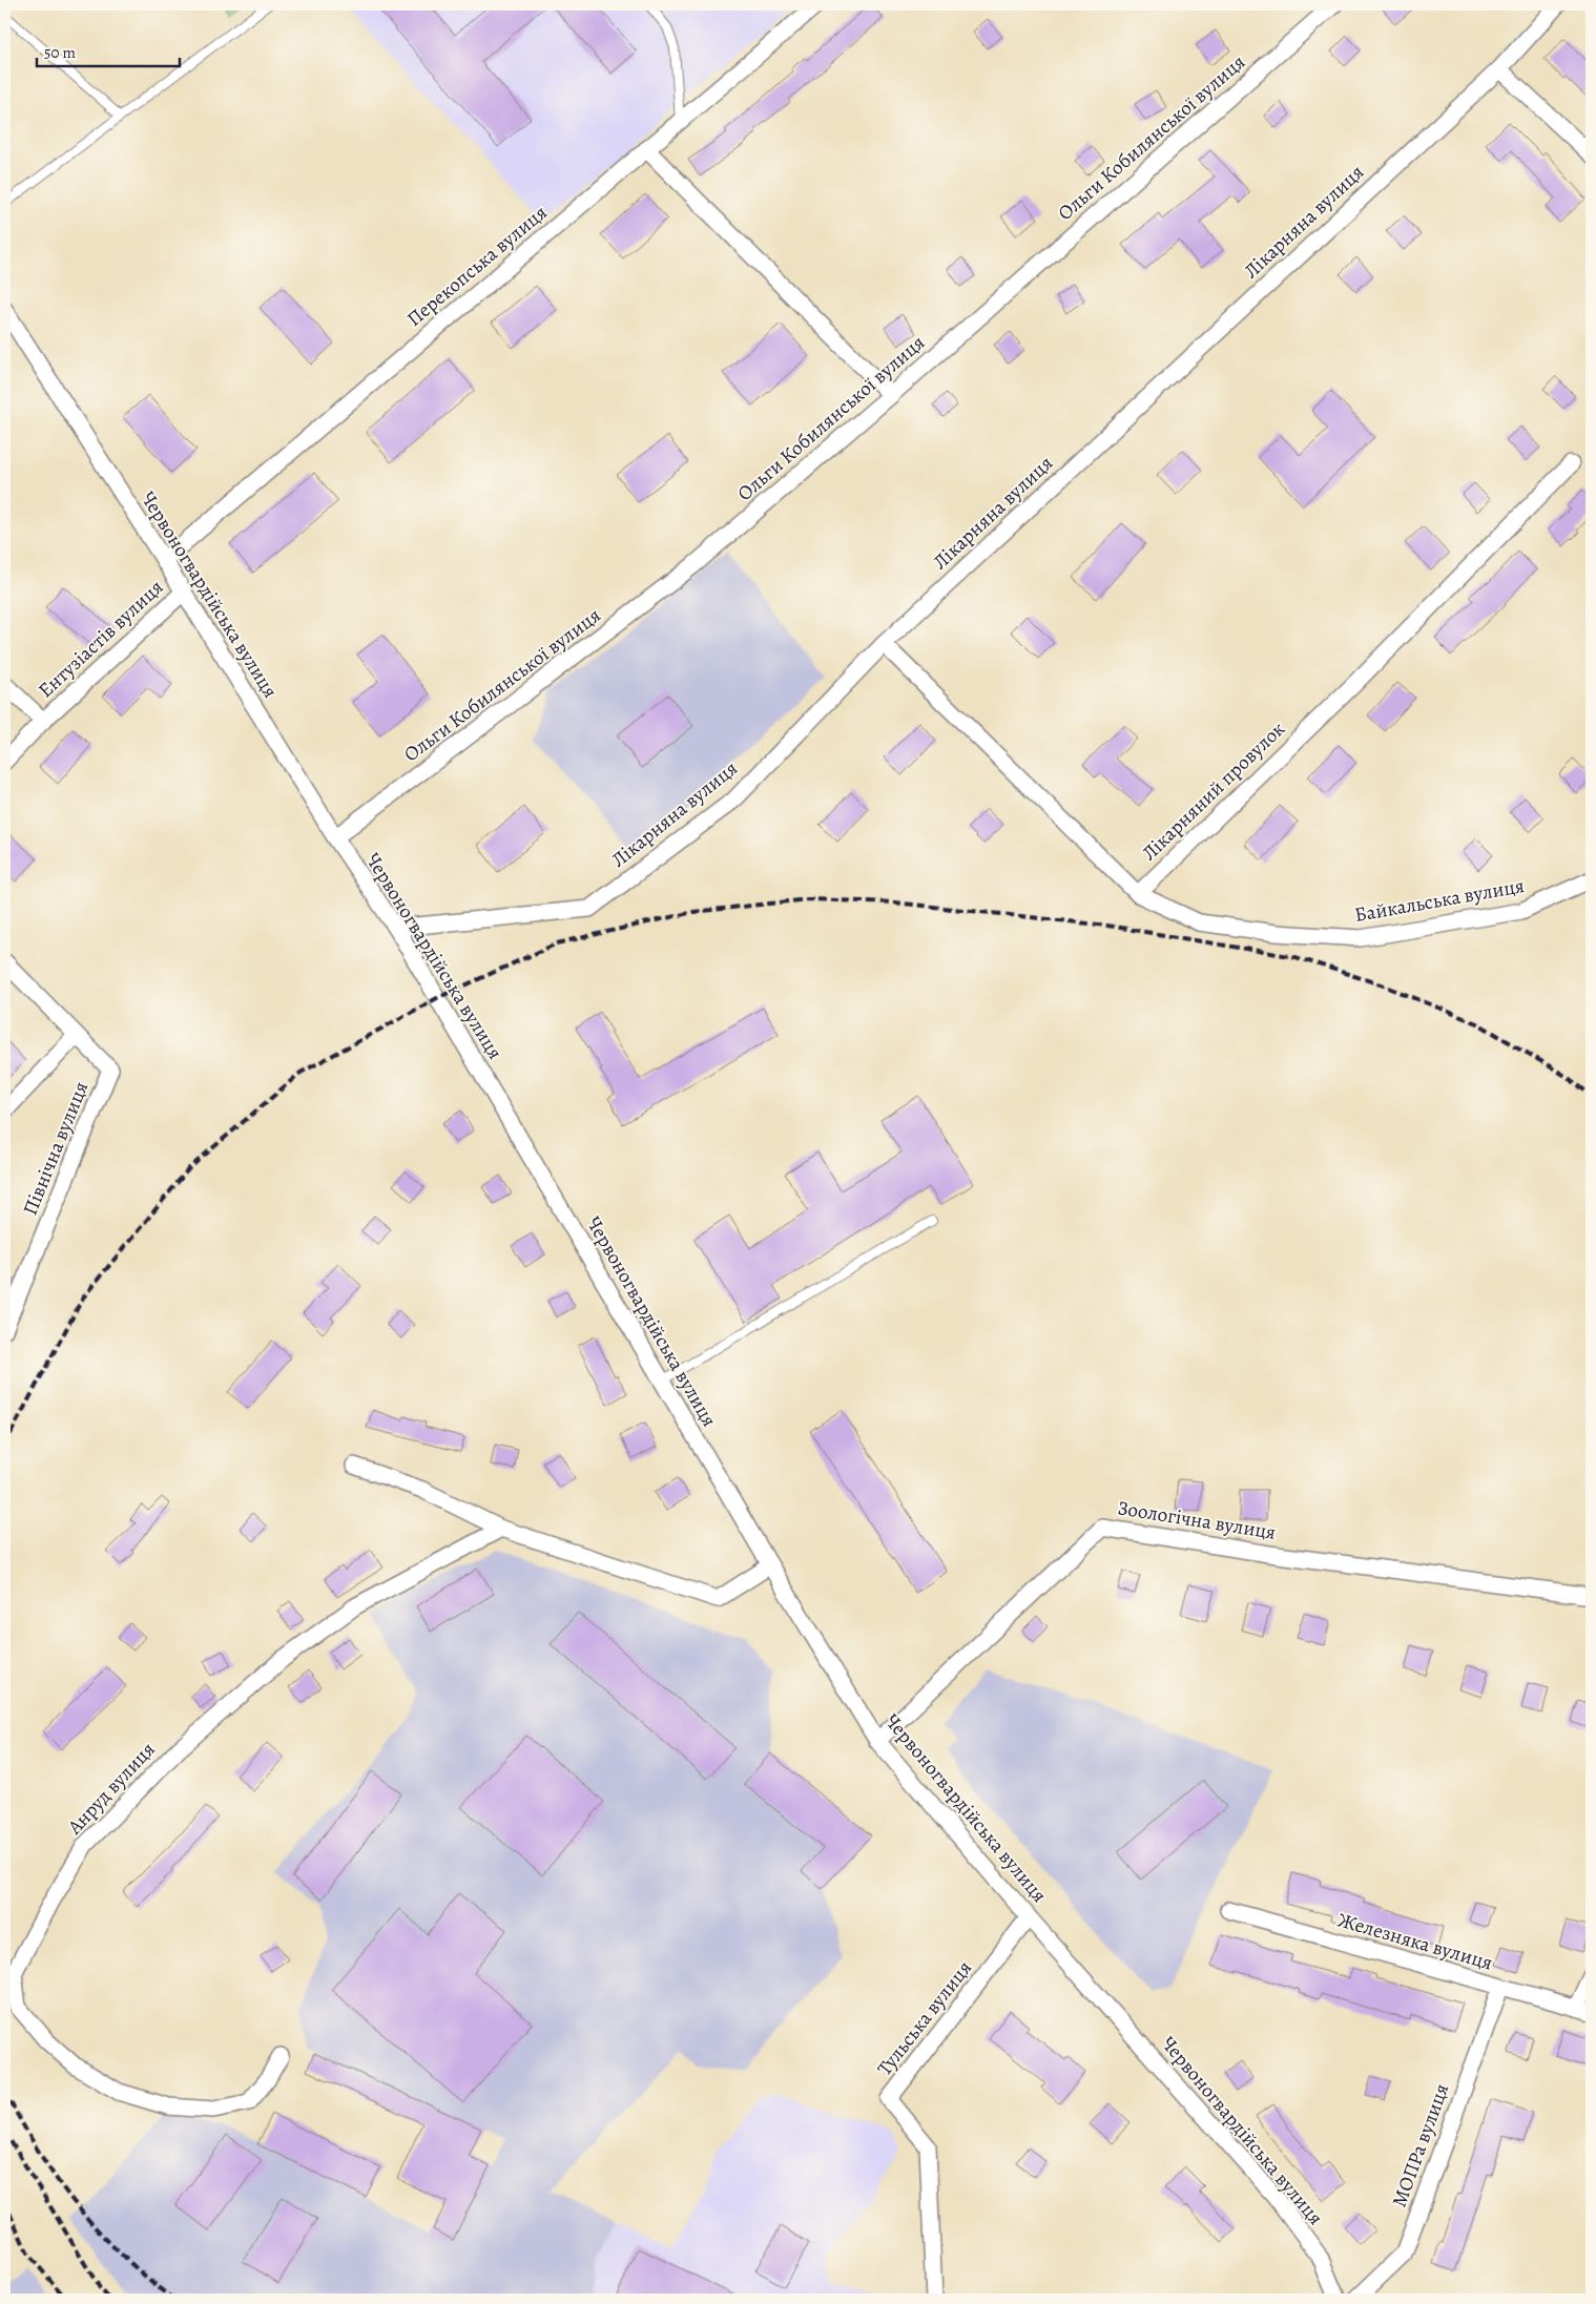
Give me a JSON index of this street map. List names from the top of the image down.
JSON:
{
  "streets": {
    "street": [
      "Ольги Кобилянської вулиця",
      "Лікарняна вулиця",
      "Перекопська вулиця",
      "Червоногвардійська вулиця",
      "Ентузіастів вулиця",
      "Лікарняний провулок",
      "Байкальська вулиця",
      "Північна вулиця",
      "Зоологічна вулиця",
      "Анруд вулиця",
      "Железняка вулиця",
      "Тульська вулиця",
      "МОПРа вулиця"
    ]
  },
  "crossings": [
    ["Ольги Кобилянської вулиця", "Червоногвардійська вулиця"],
    ["Лікарняна вулиця", "Червоногвардійська вулиця"],
    ["Перекопська вулиця", "Червоногвардійська вулиця"],
    ["Червоногвардійська вулиця", "Ентузіастів вулиця"],
    ["Червоногвардійська вулиця", "Зоологічна вулиця"],
    ["Червоногвардійська вулиця", "Тульська вулиця"],
    ["Лікарняний провулок", "Байкальська вулиця"],
    ["Железняка вулиця", "МОПРа вулиця"]
  ],
  "scale_bar": "50 m"
}
